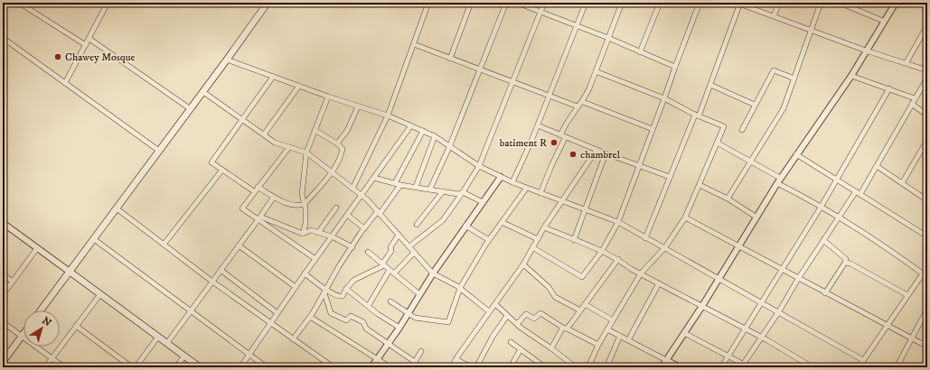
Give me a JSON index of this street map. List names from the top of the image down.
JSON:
{
  "places": ["Chawey Mosque", "batiment R", "chambrel"],
  "north": "top right"
}
